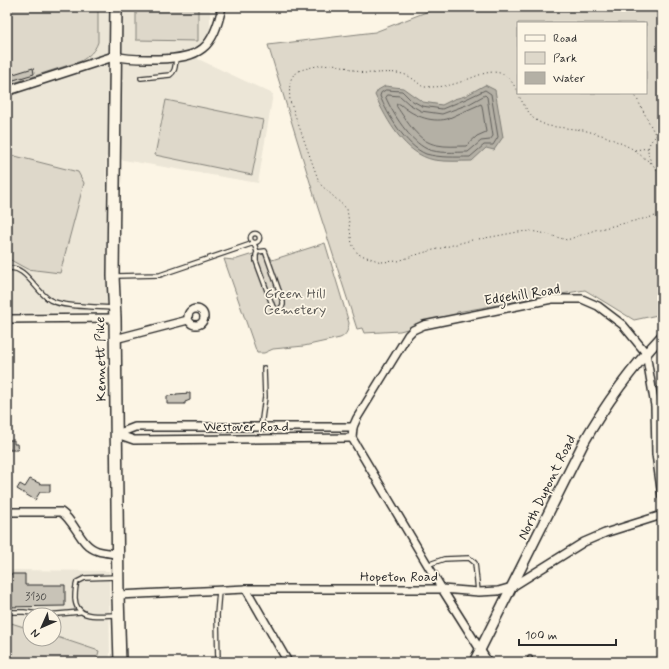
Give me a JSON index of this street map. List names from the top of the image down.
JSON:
{
  "streets": {
    "main road": ["Kennett Pike", "North Dupont Road"],
    "street": ["Edgehill Road", "Westover Road", "Hopeton Road"]
  },
  "crossings": [
    ["Edgehill Road", "Westover Road"],
    ["Edgehill Road", "North Dupont Road"],
    ["Kennett Pike", "Westover Road"],
    ["Kennett Pike", "Hopeton Road"],
    ["North Dupont Road", "Hopeton Road"]
  ],
  "parks": ["Green Hill Cemetery"],
  "house_numbers": ["3130"],
  "legend": ["Road", "Park", "Water"],
  "scale_bar": "100 m",
  "north": "bottom left"
}
